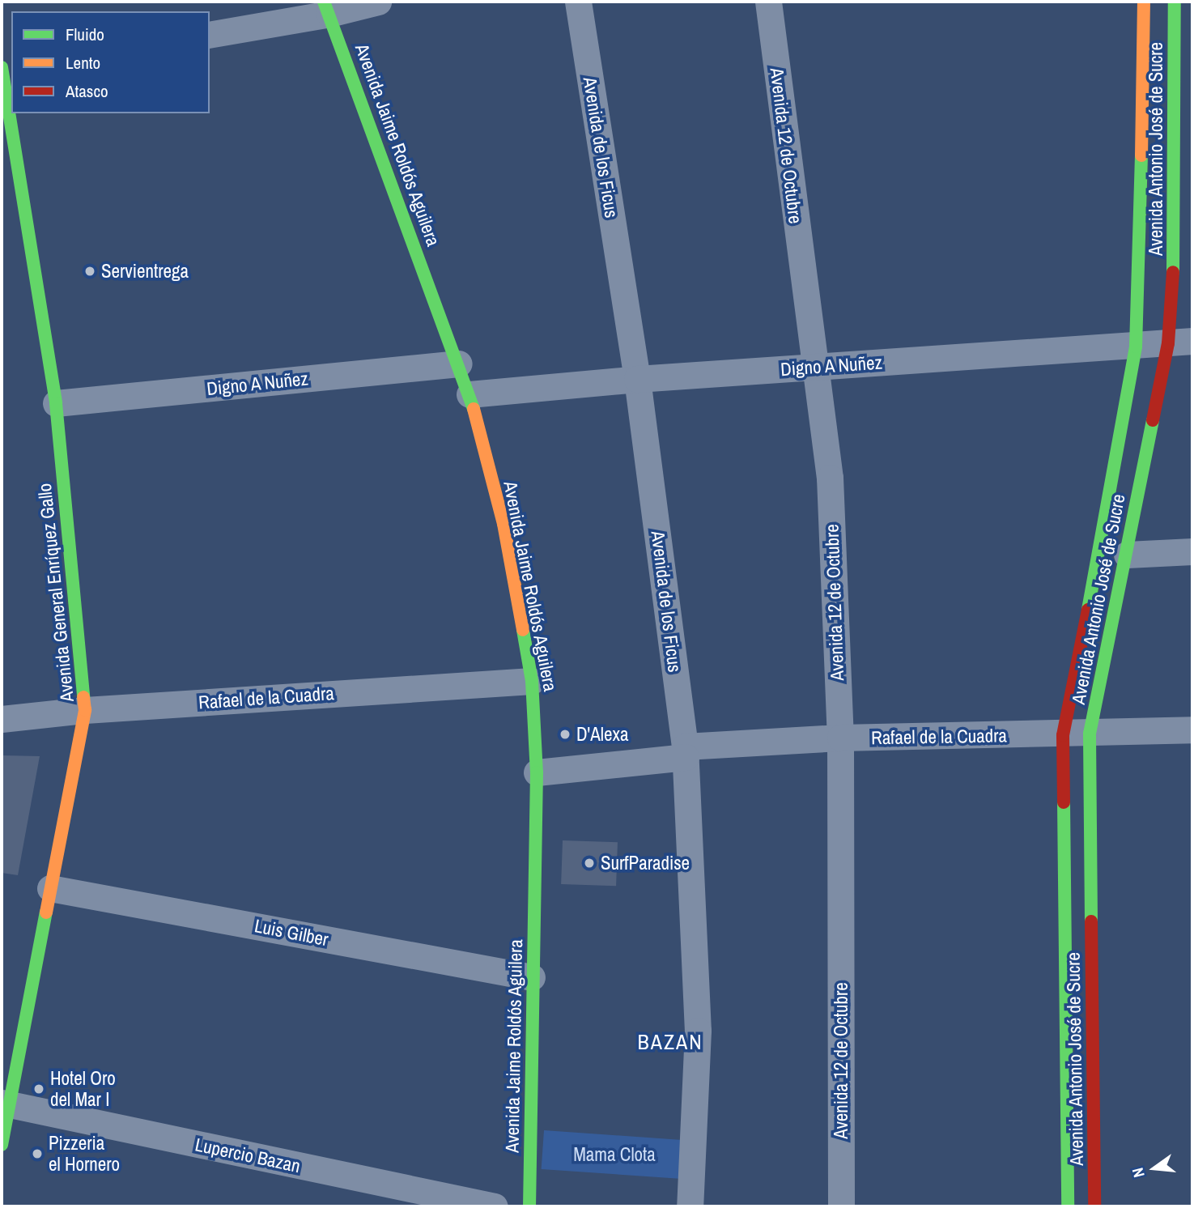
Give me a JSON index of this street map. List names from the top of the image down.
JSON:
{
  "streets": {
    "street": [
      "Avenida Jaime Roldós Aguilera",
      "Avenida 12 de Octubre",
      "Avenida de los Ficus",
      "Avenida Antonio José de Sucre",
      "Digno A Nuñez",
      "Avenida General Enríquez Gallo",
      "Rafael de la Cuadra",
      "Luis Gilber",
      "Lupercio Bazan"
    ]
  },
  "crossings": [
    ["Avenida Jaime Roldós Aguilera", "Digno A Nuñez"],
    ["Avenida Jaime Roldós Aguilera", "Rafael de la Cuadra"],
    ["Avenida Jaime Roldós Aguilera", "Luis Gilber"],
    ["Avenida 12 de Octubre", "Digno A Nuñez"],
    ["Avenida 12 de Octubre", "Rafael de la Cuadra"],
    ["Avenida de los Ficus", "Digno A Nuñez"],
    ["Avenida de los Ficus", "Rafael de la Cuadra"],
    ["Avenida Antonio José de Sucre", "Digno A Nuñez"],
    ["Avenida Antonio José de Sucre", "Rafael de la Cuadra"],
    ["Digno A Nuñez", "Avenida General Enríquez Gallo"],
    ["Avenida General Enríquez Gallo", "Rafael de la Cuadra"],
    ["Avenida General Enríquez Gallo", "Luis Gilber"],
    ["Avenida General Enríquez Gallo", "Lupercio Bazan"]
  ],
  "districts": ["BAZAN"],
  "parks": ["Mama Clota"],
  "places": [
    "Servientrega",
    "D'Alexa",
    "SurfParadise",
    "Hotel Oro del Mar I",
    "Pizzeria el Hornero"
  ],
  "legend": ["Fluido", "Lento", "Atasco"],
  "north": "left"
}
